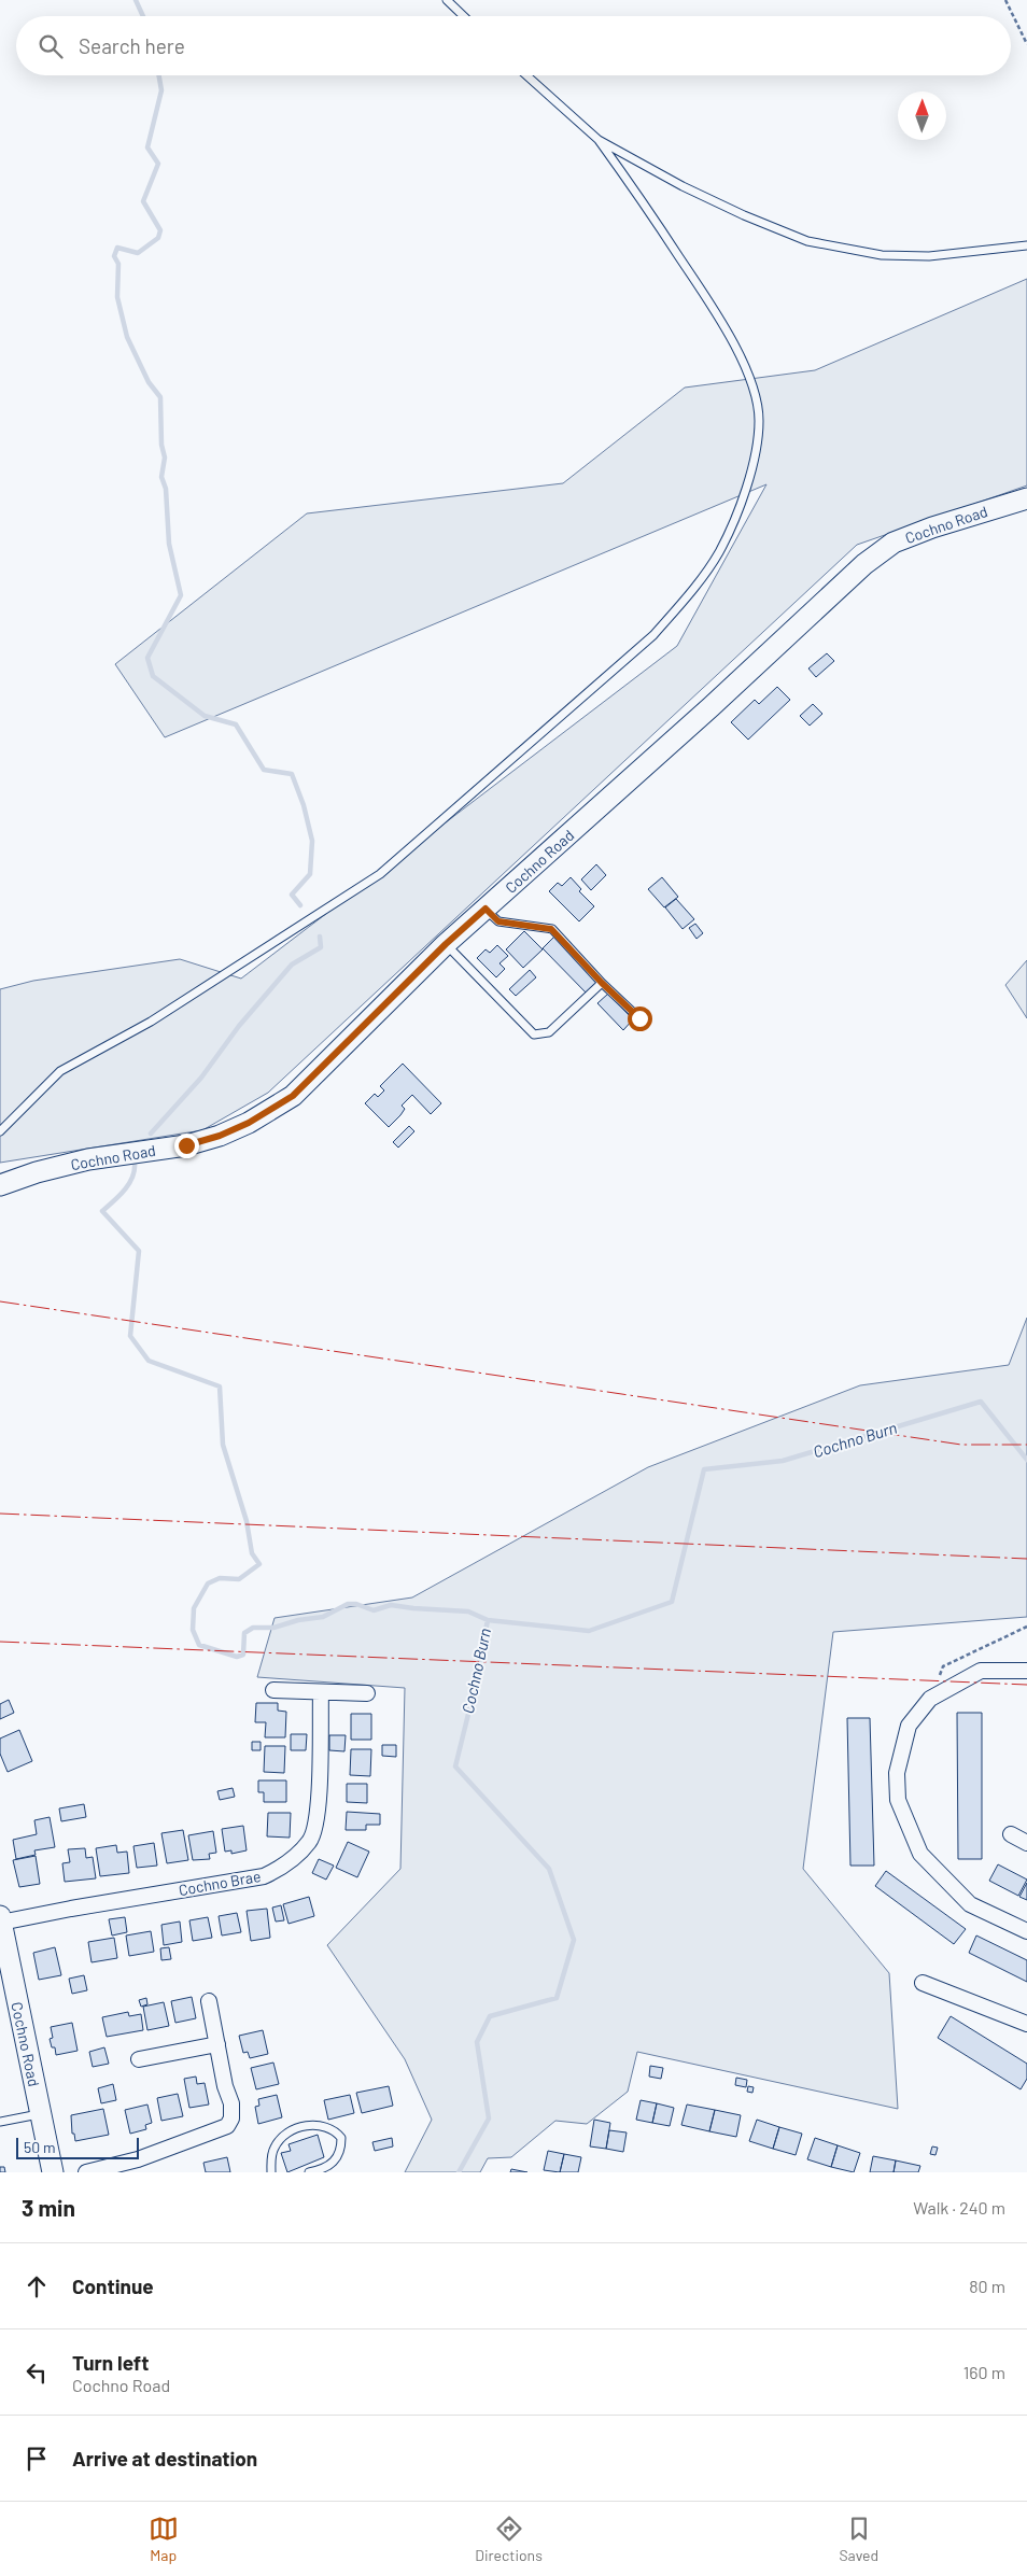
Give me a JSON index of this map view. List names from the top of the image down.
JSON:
{
  "streets": {
    "street": ["Cochno Road", "Cochno Brae"]
  },
  "crossings": [
    ["Cochno Road", "Cochno Brae"]
  ],
  "water": ["Cochno Burn"],
  "scale_bar": "50 m",
  "north": "top",
  "page": {
    "search": "Search here",
    "scale": "50 m",
    "heading": ["3 min", "Walk · 240 m"],
    "list": [
      ["Continue", "80 m"],
      ["Turn left", "Cochno Road", "160 m"],
      "Arrive at destination"
    ],
    "nav": ["Map", "Directions", "Saved"]
  }
}
